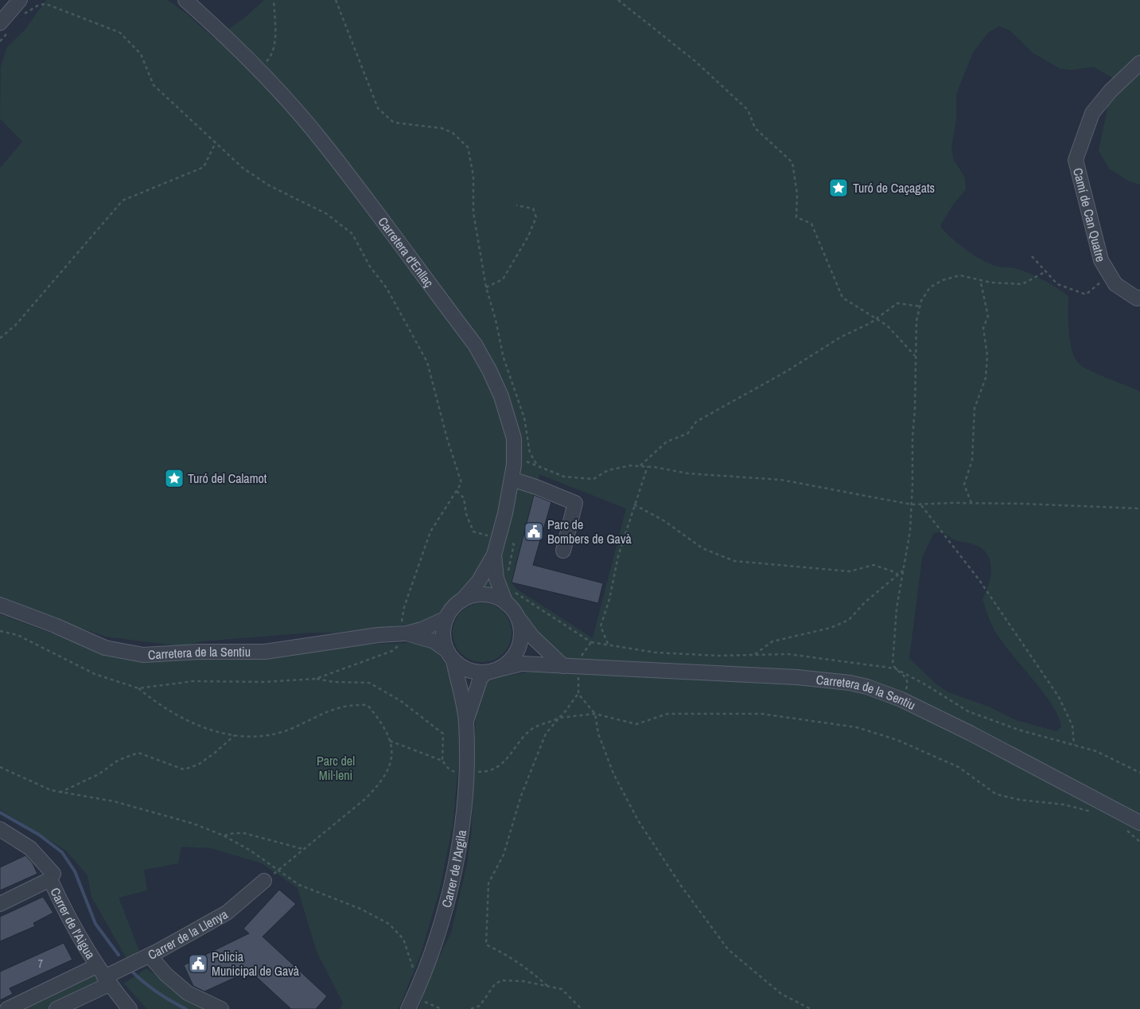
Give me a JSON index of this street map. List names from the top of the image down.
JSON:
{
  "streets": {
    "street": [
      "Camí de Can Quatre",
      "Carretera d'Enllaç",
      "Carretera de la Sentiu",
      "Carrer de l'Argila",
      "Carrer de l'Aigua",
      "Carrer de la Llenya"
    ]
  },
  "crossings": [
    ["Carretera d'Enllaç", "Carretera de la Sentiu"],
    ["Carretera d'Enllaç", "Carrer de l'Argila"],
    ["Carretera de la Sentiu", "Carrer de l'Argila"],
    ["Carrer de l'Aigua", "Carrer de la Llenya"]
  ],
  "parks": ["Parc del Mil·leni"],
  "places": {
    "place": ["Turó de Caçagats", "Turó del Calamot"],
    "public building": ["Parc de Bombers de Gavà", "Policia Municipal de Gavà"]
  },
  "house_numbers": ["7"]
}
